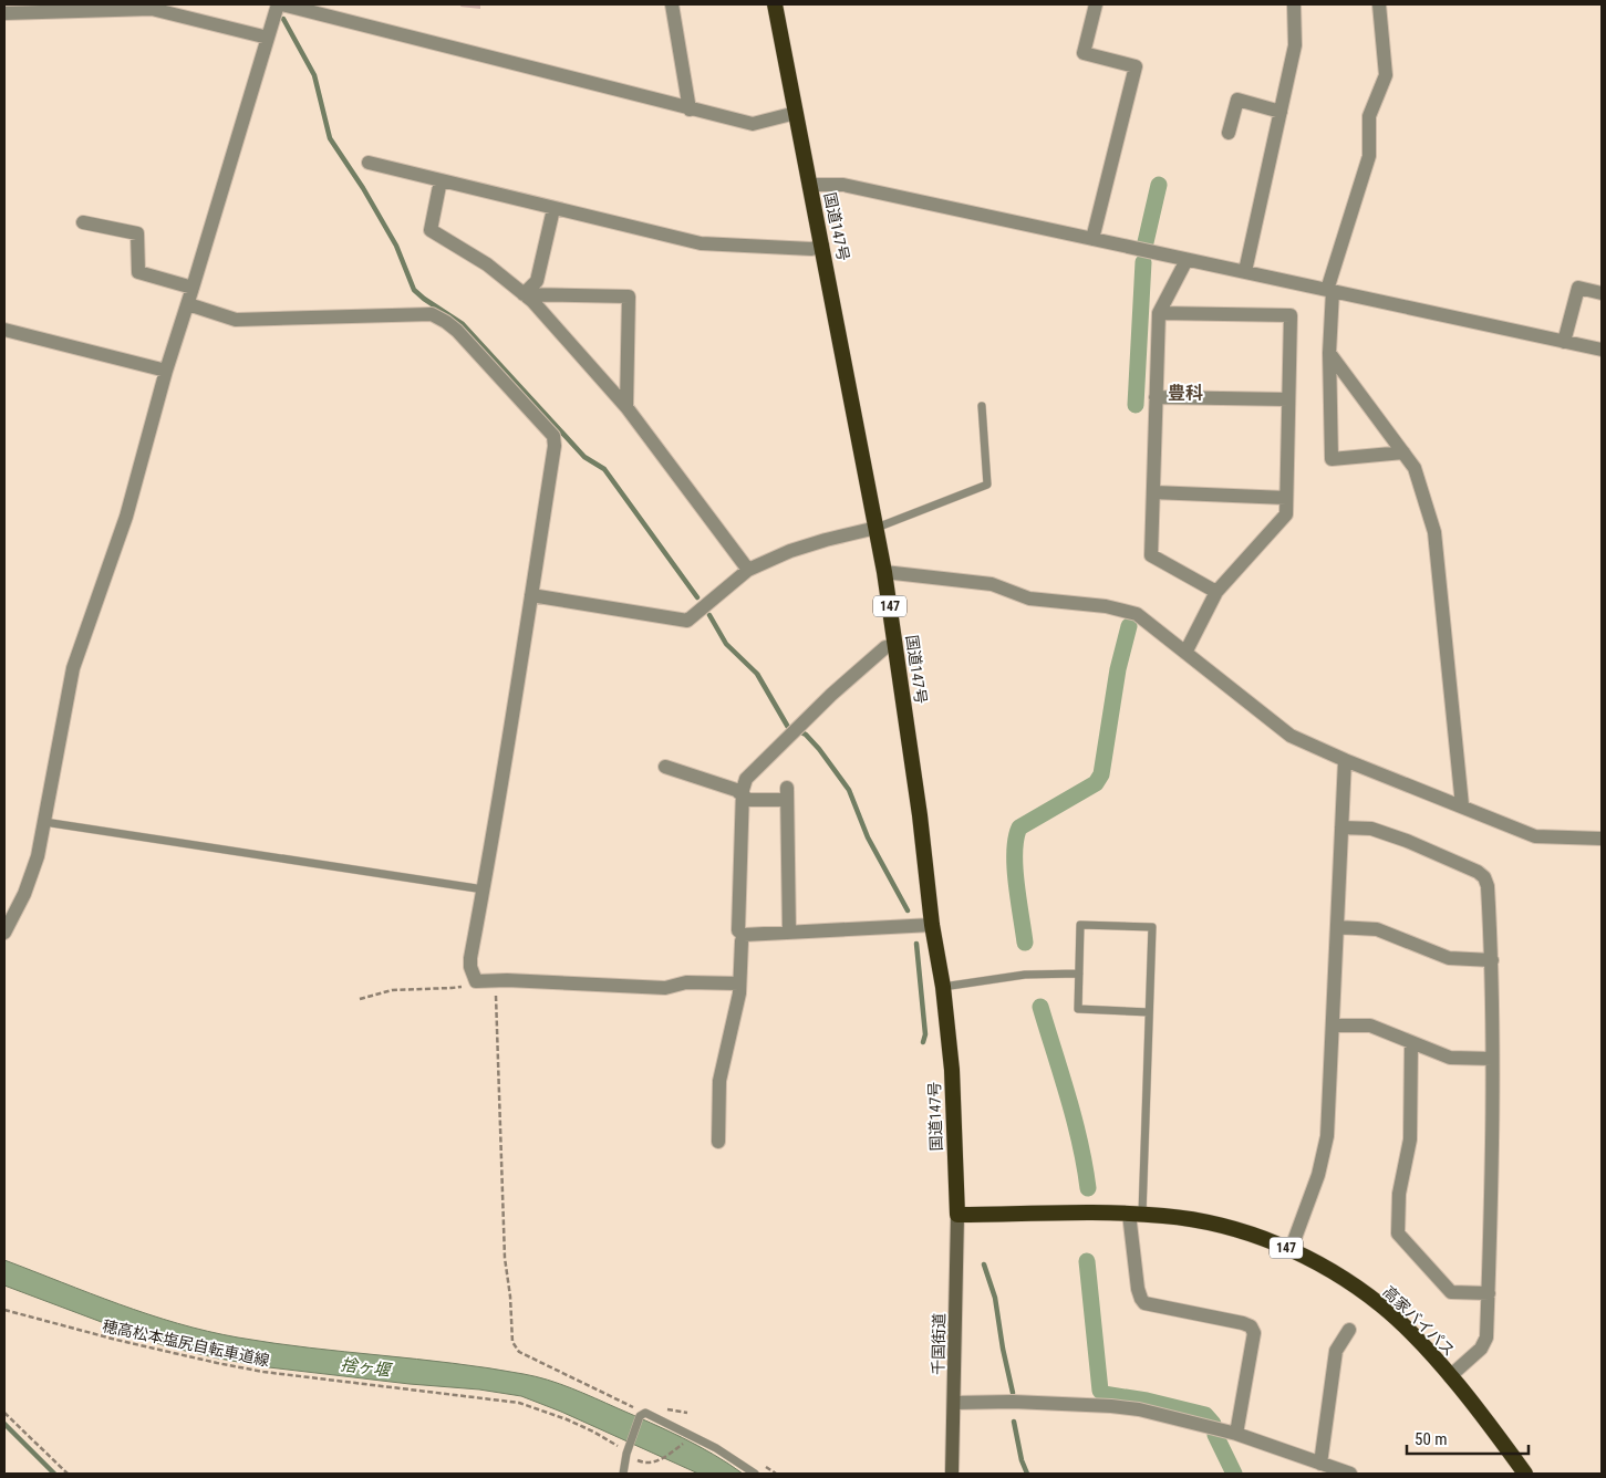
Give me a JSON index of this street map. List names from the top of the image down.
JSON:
{
  "streets": {
    "highway": ["国道147号", "147", "高家バイパス"],
    "main road": ["千国街道"],
    "path": ["穂高松本塩尻自転車道線"]
  },
  "crossings": [
    ["国道147号", "高家バイパス"],
    ["国道147号", "千国街道"],
    ["高家バイパス", "千国街道"]
  ],
  "districts": ["豊科"],
  "water": ["捨ヶ堰"],
  "scale_bar": "50 m"
}
